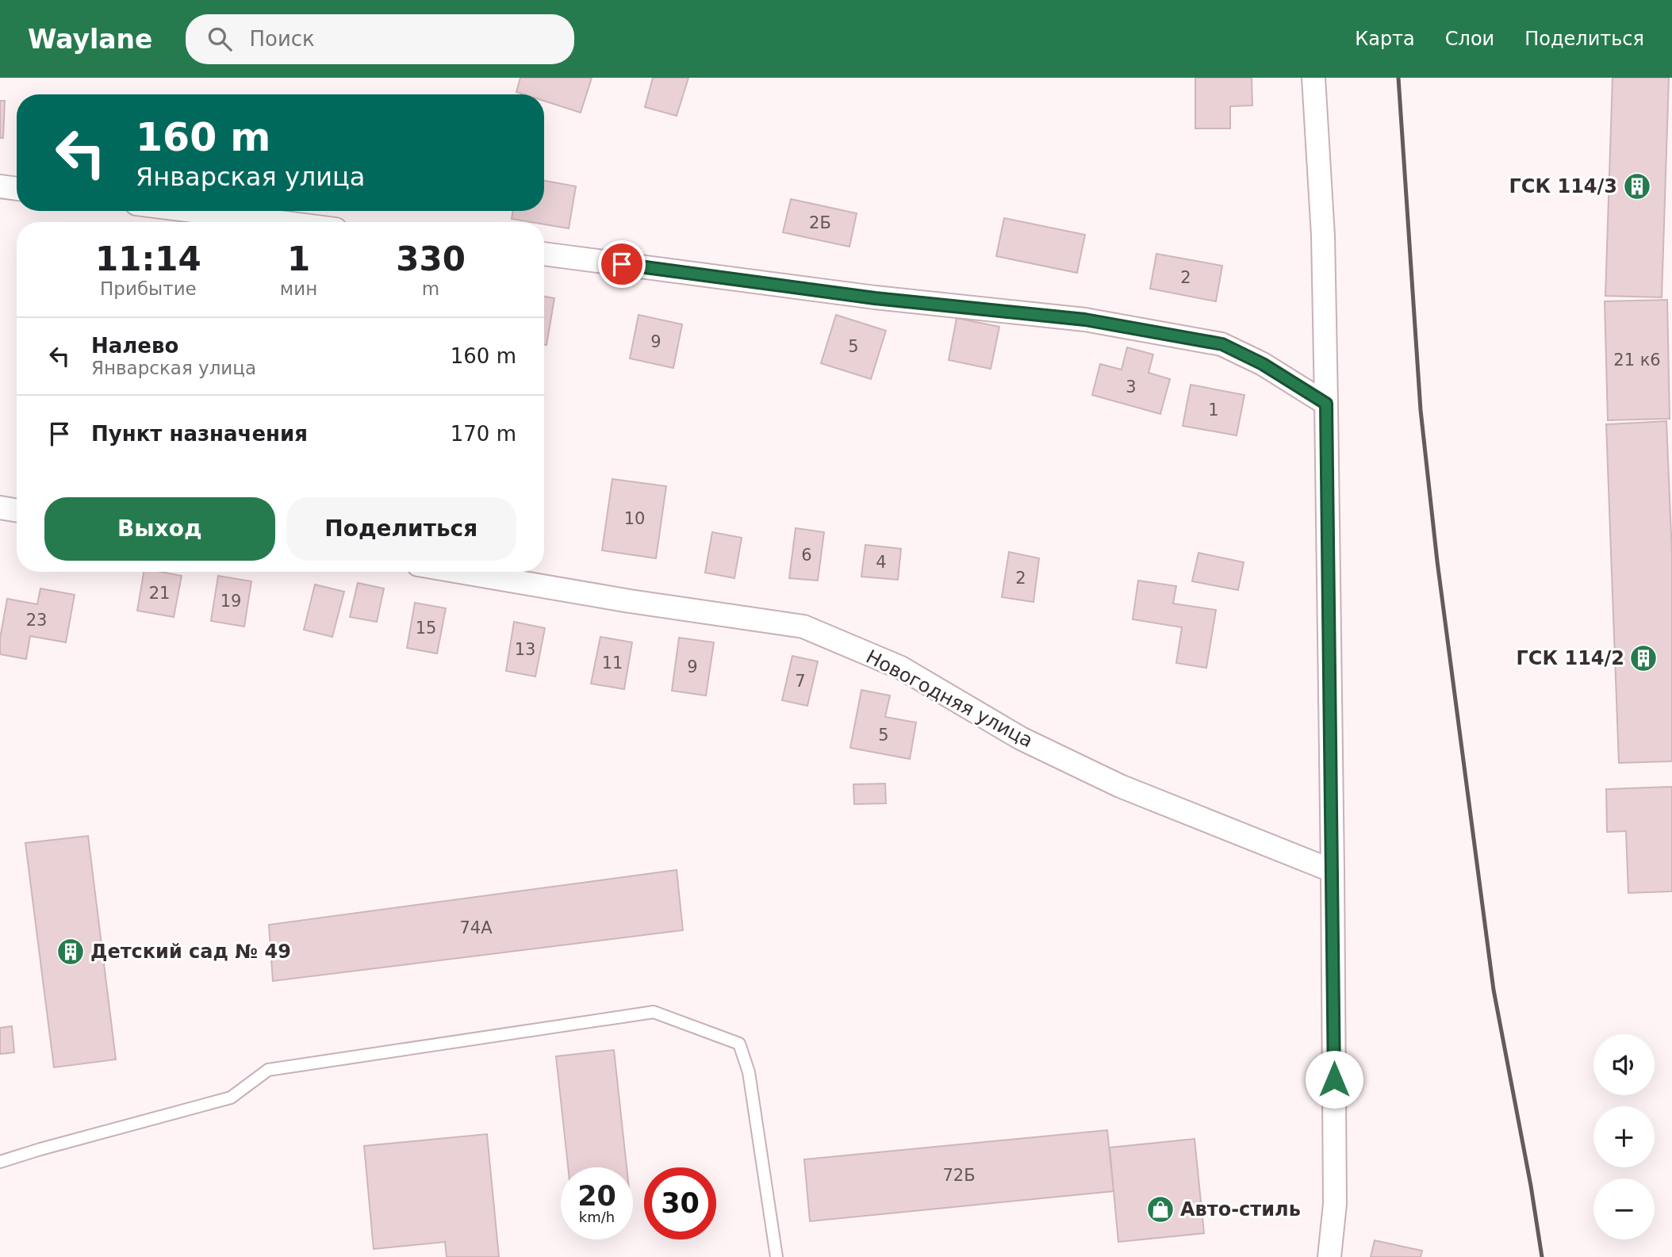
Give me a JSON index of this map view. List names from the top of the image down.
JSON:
{
  "streets": {
    "street": ["Новогодняя улица"]
  },
  "places": {
    "building": ["ГСК 114/3", "ГСК 114/2", "Детский сад № 49"],
    "shop": ["Авто-стиль"]
  },
  "house_numbers": [
    "2Б",
    "2",
    "9",
    "5",
    "21 к6",
    "3",
    "1",
    "10",
    "6",
    "4",
    "2",
    "21",
    "19",
    "23",
    "15",
    "13",
    "11",
    "9",
    "7",
    "5",
    "74А",
    "72Б"
  ],
  "page": {
    "header": "Waylane",
    "search": "Поиск",
    "nav": ["Карта", "Слои", "Поделиться"],
    "turn": ["160 m", "Январская улица"],
    "eta": [
      "11:14",
      "Прибытие",
      "1",
      "мин",
      "330",
      "m"
    ],
    "list": [
      {
        "name": "Налево",
        "note": "Январская улица",
        "value": "160 m"
      },
      {
        "name": "Пункт назначения",
        "value": "170 m"
      }
    ],
    "buttons": ["Выход", "Поделиться"],
    "map_buttons": ["+", "−"],
    "speed": "20 km/h",
    "limit": "30"
  }
}
